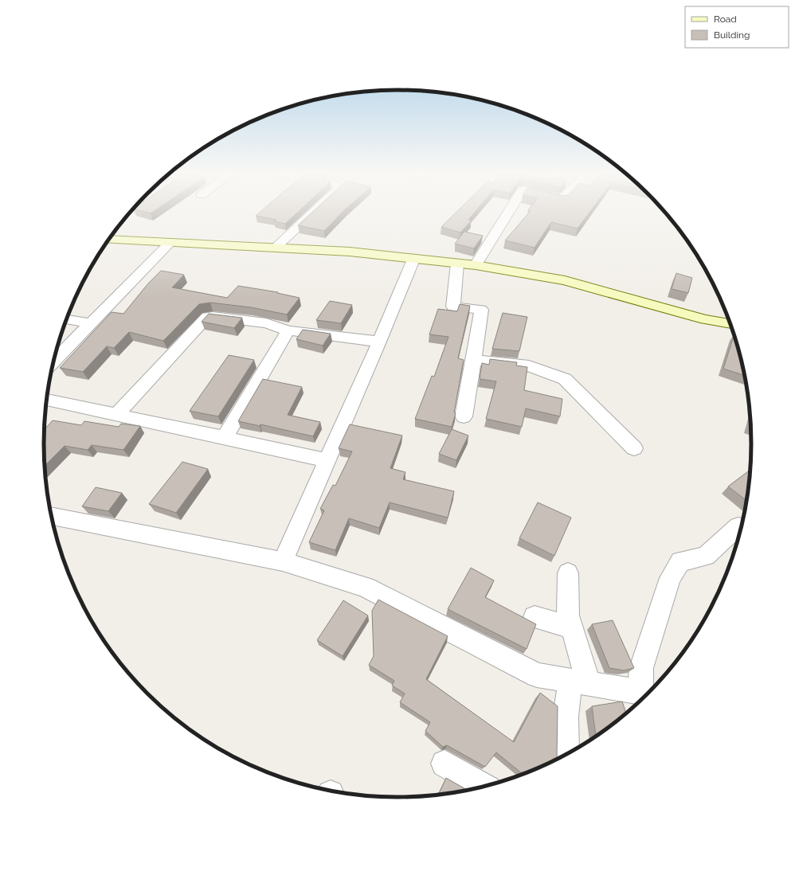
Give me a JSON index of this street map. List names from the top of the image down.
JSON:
{
  "legend": ["Road", "Building"]
}
